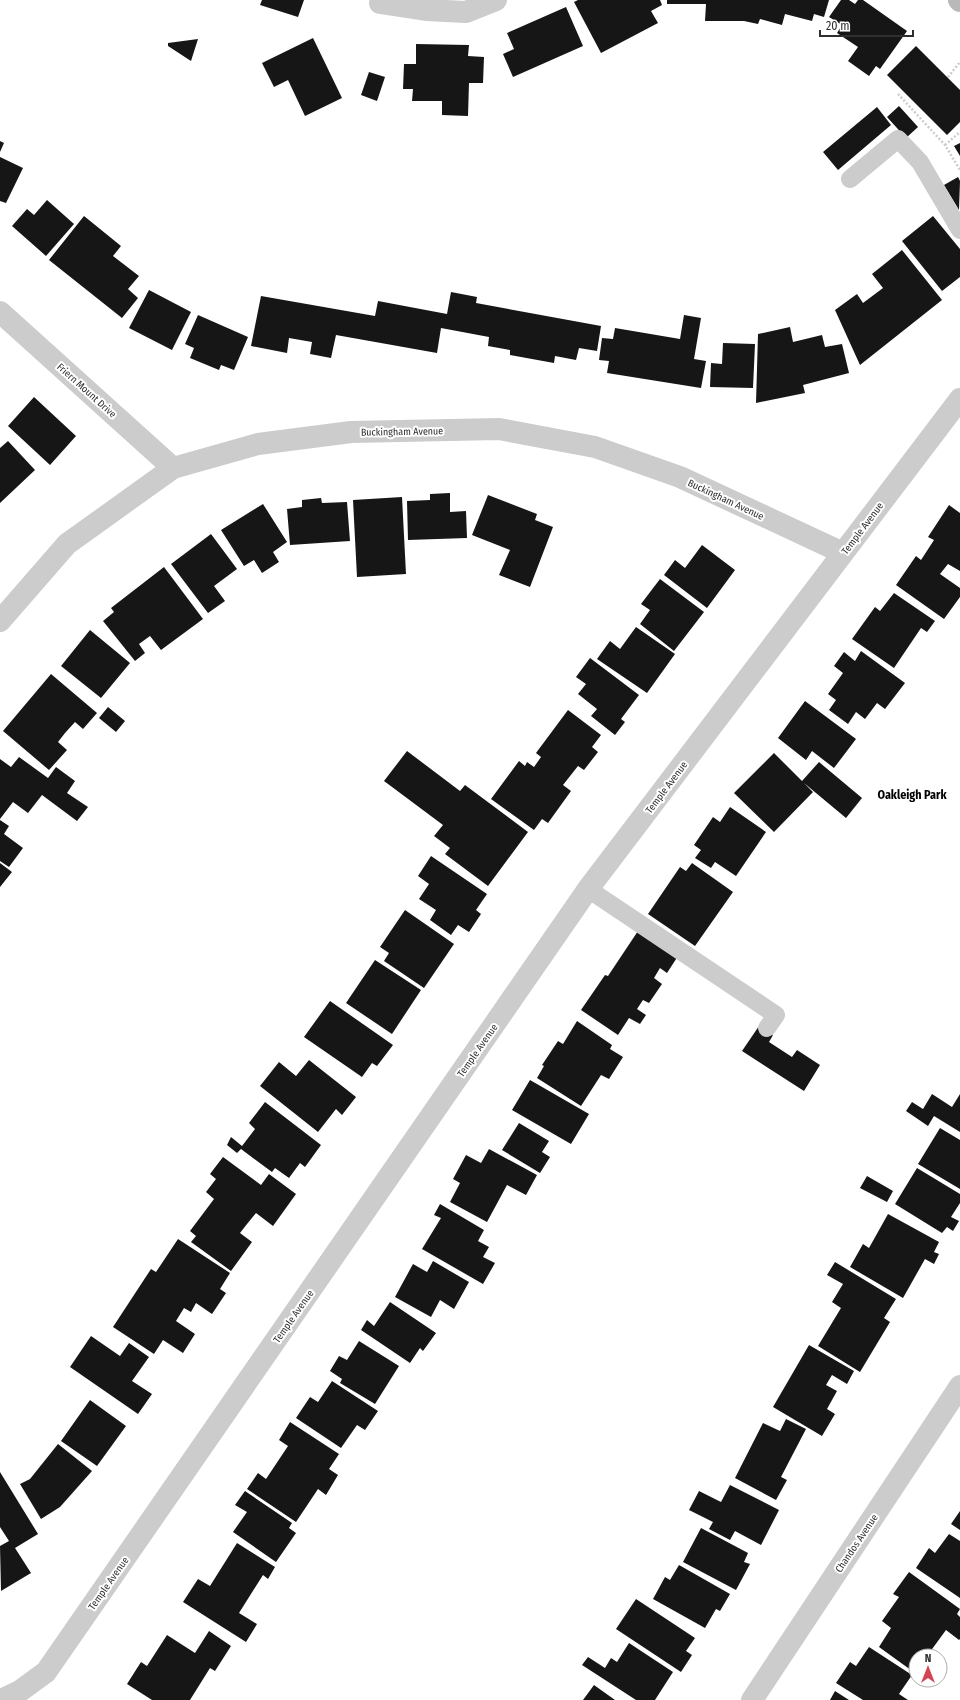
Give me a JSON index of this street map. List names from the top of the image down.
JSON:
{
  "streets": {
    "street": [
      "Friern Mount Drive",
      "Buckingham Avenue",
      "Temple Avenue",
      "Chandos Avenue"
    ]
  },
  "crossings": [
    ["Friern Mount Drive", "Buckingham Avenue"],
    ["Buckingham Avenue", "Temple Avenue"]
  ],
  "districts": ["Oakleigh Park"],
  "scale_bar": "20 m",
  "north": "top"
}
